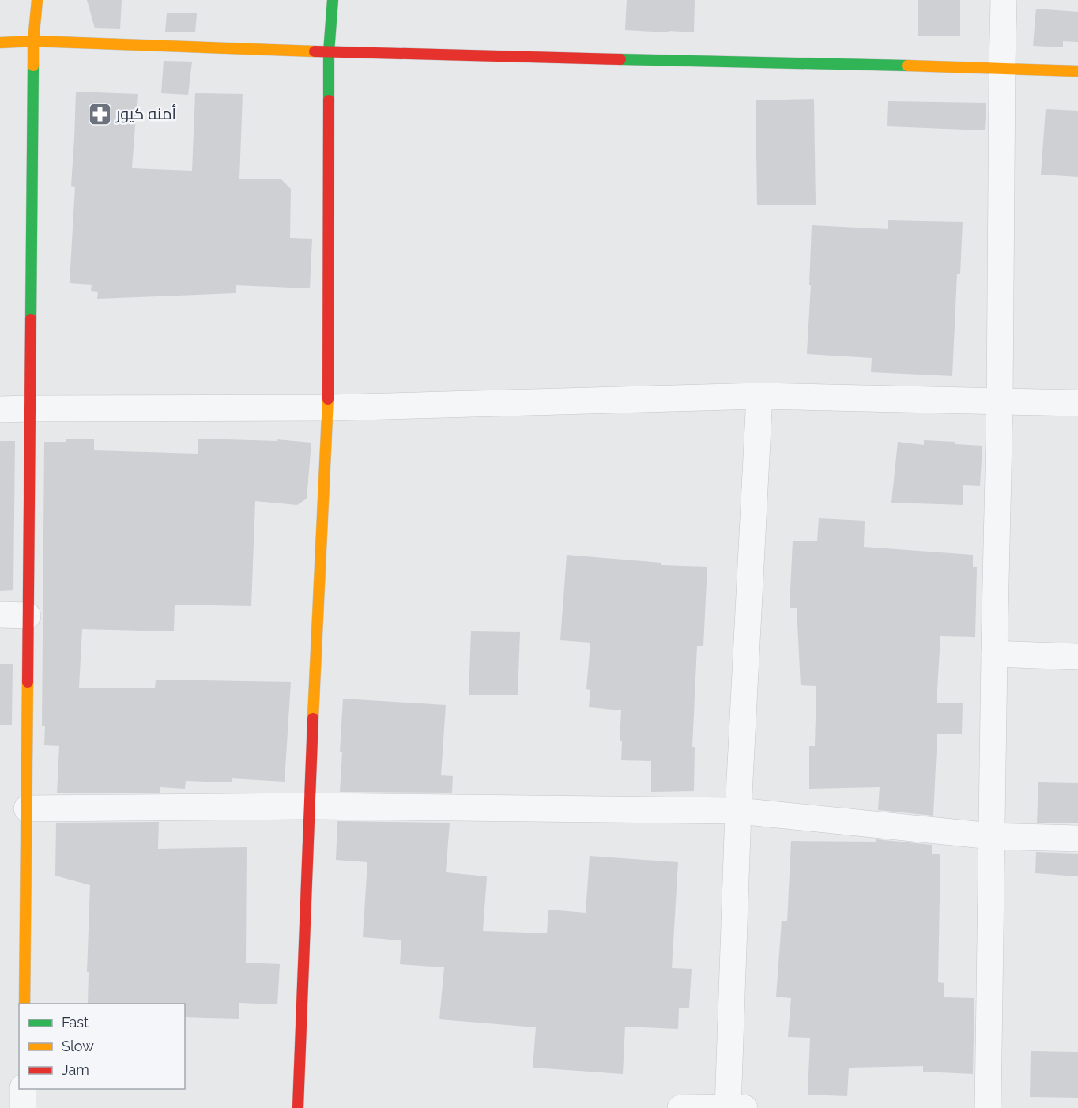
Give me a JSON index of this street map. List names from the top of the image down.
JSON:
{
  "places": {
    "pharmacy": ["أمنه كيور"]
  },
  "legend": ["Fast", "Slow", "Jam"]
}
